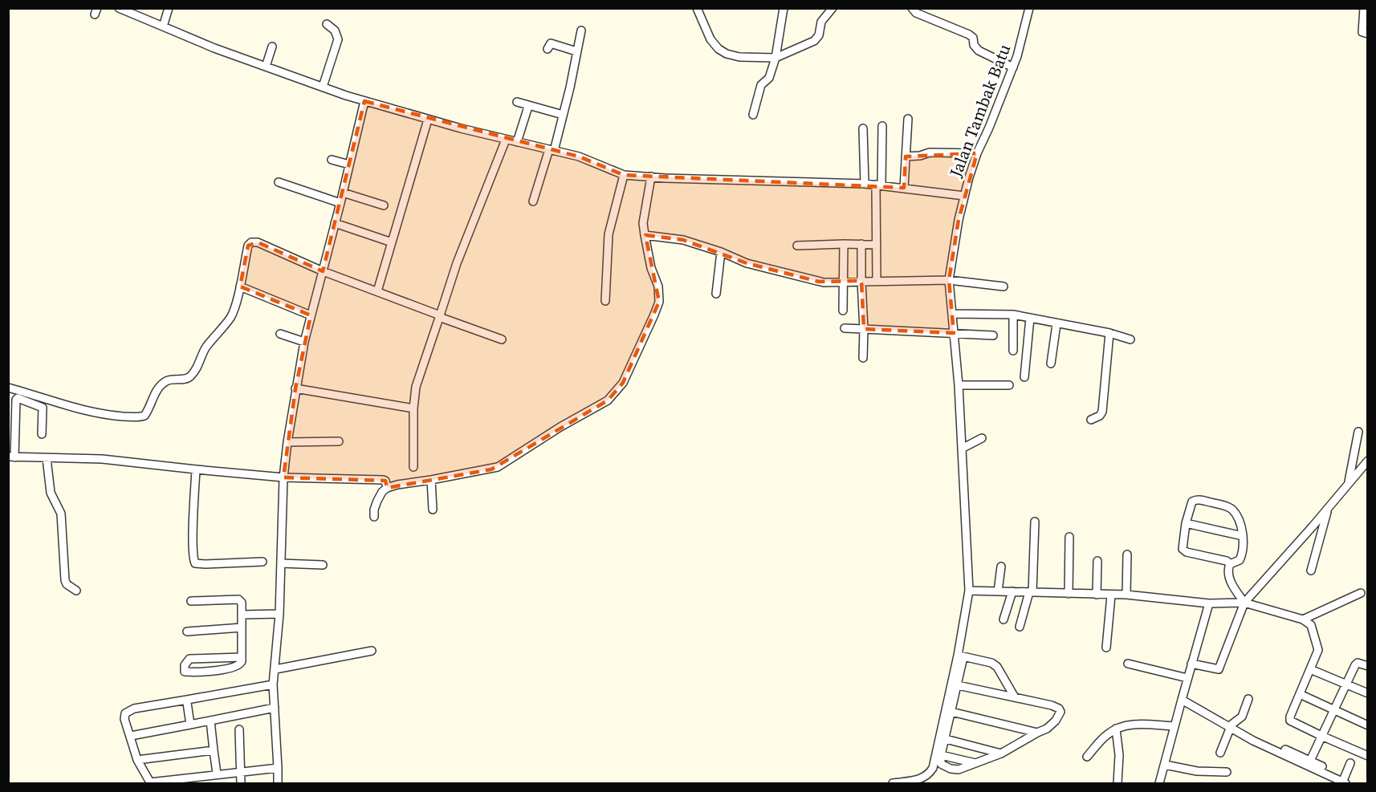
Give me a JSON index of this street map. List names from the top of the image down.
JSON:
{
  "streets": {
    "street": ["Jalan Tambak Batu"]
  }
}
